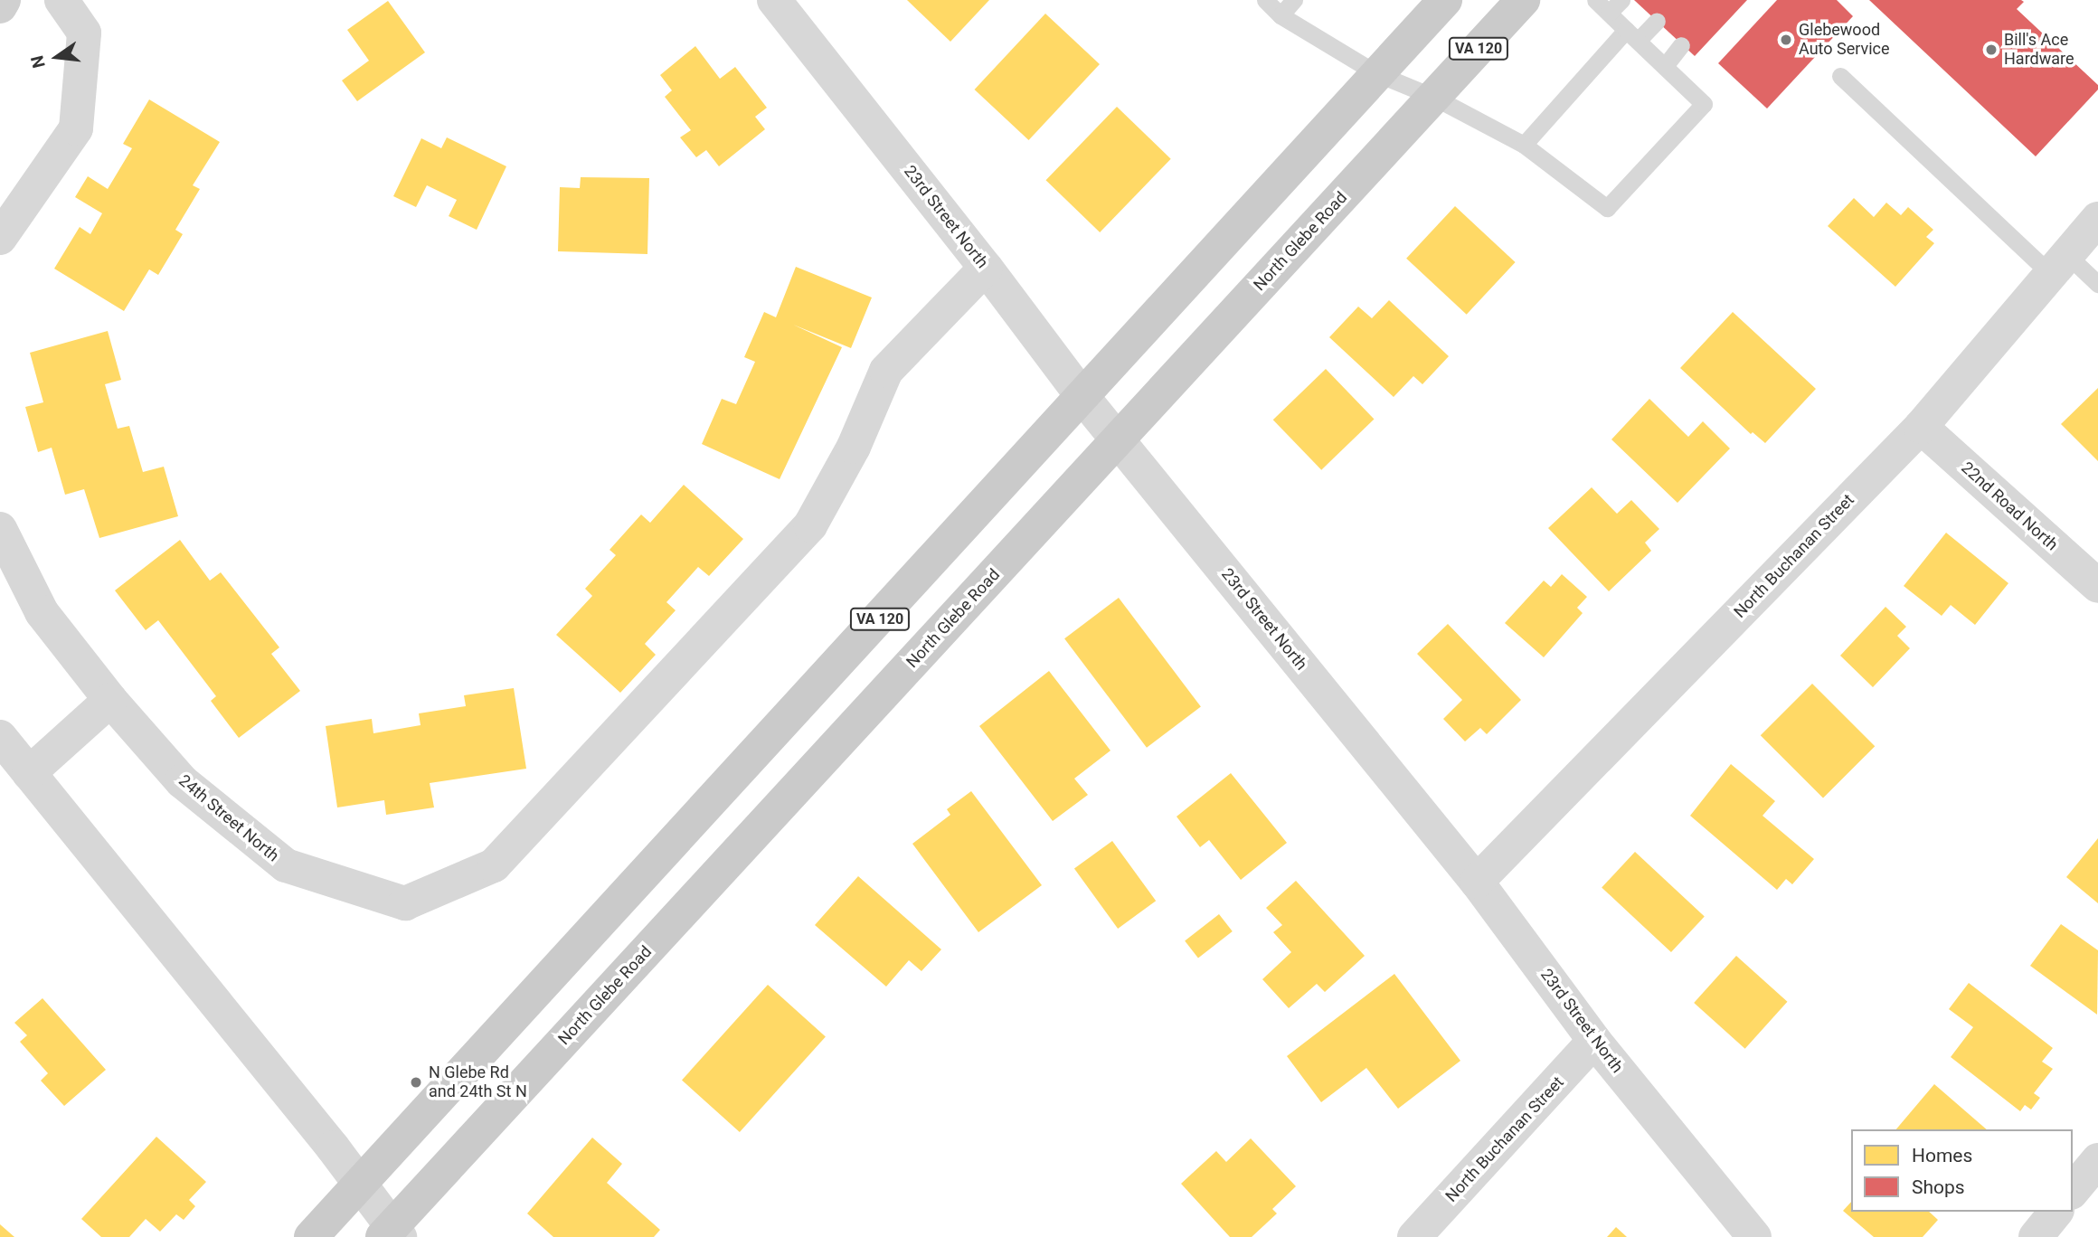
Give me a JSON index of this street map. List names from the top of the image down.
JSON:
{
  "streets": {
    "main road": ["VA 120", "North Glebe Road"],
    "street": [
      "23rd Street North",
      "22nd Road North",
      "North Buchanan Street",
      "24th Street North"
    ]
  },
  "crossings": [
    ["VA 120", "23rd Street North"],
    ["23rd Street North", "North Glebe Road"],
    ["23rd Street North", "North Buchanan Street"],
    ["23rd Street North", "24th Street North"],
    ["22nd Road North", "North Buchanan Street"]
  ],
  "places": ["Glebewood Auto Service", "Bill's Ace Hardware", "N Glebe Rd and 24th St N"],
  "legend": ["Homes", "Shops"],
  "north": "left"
}
